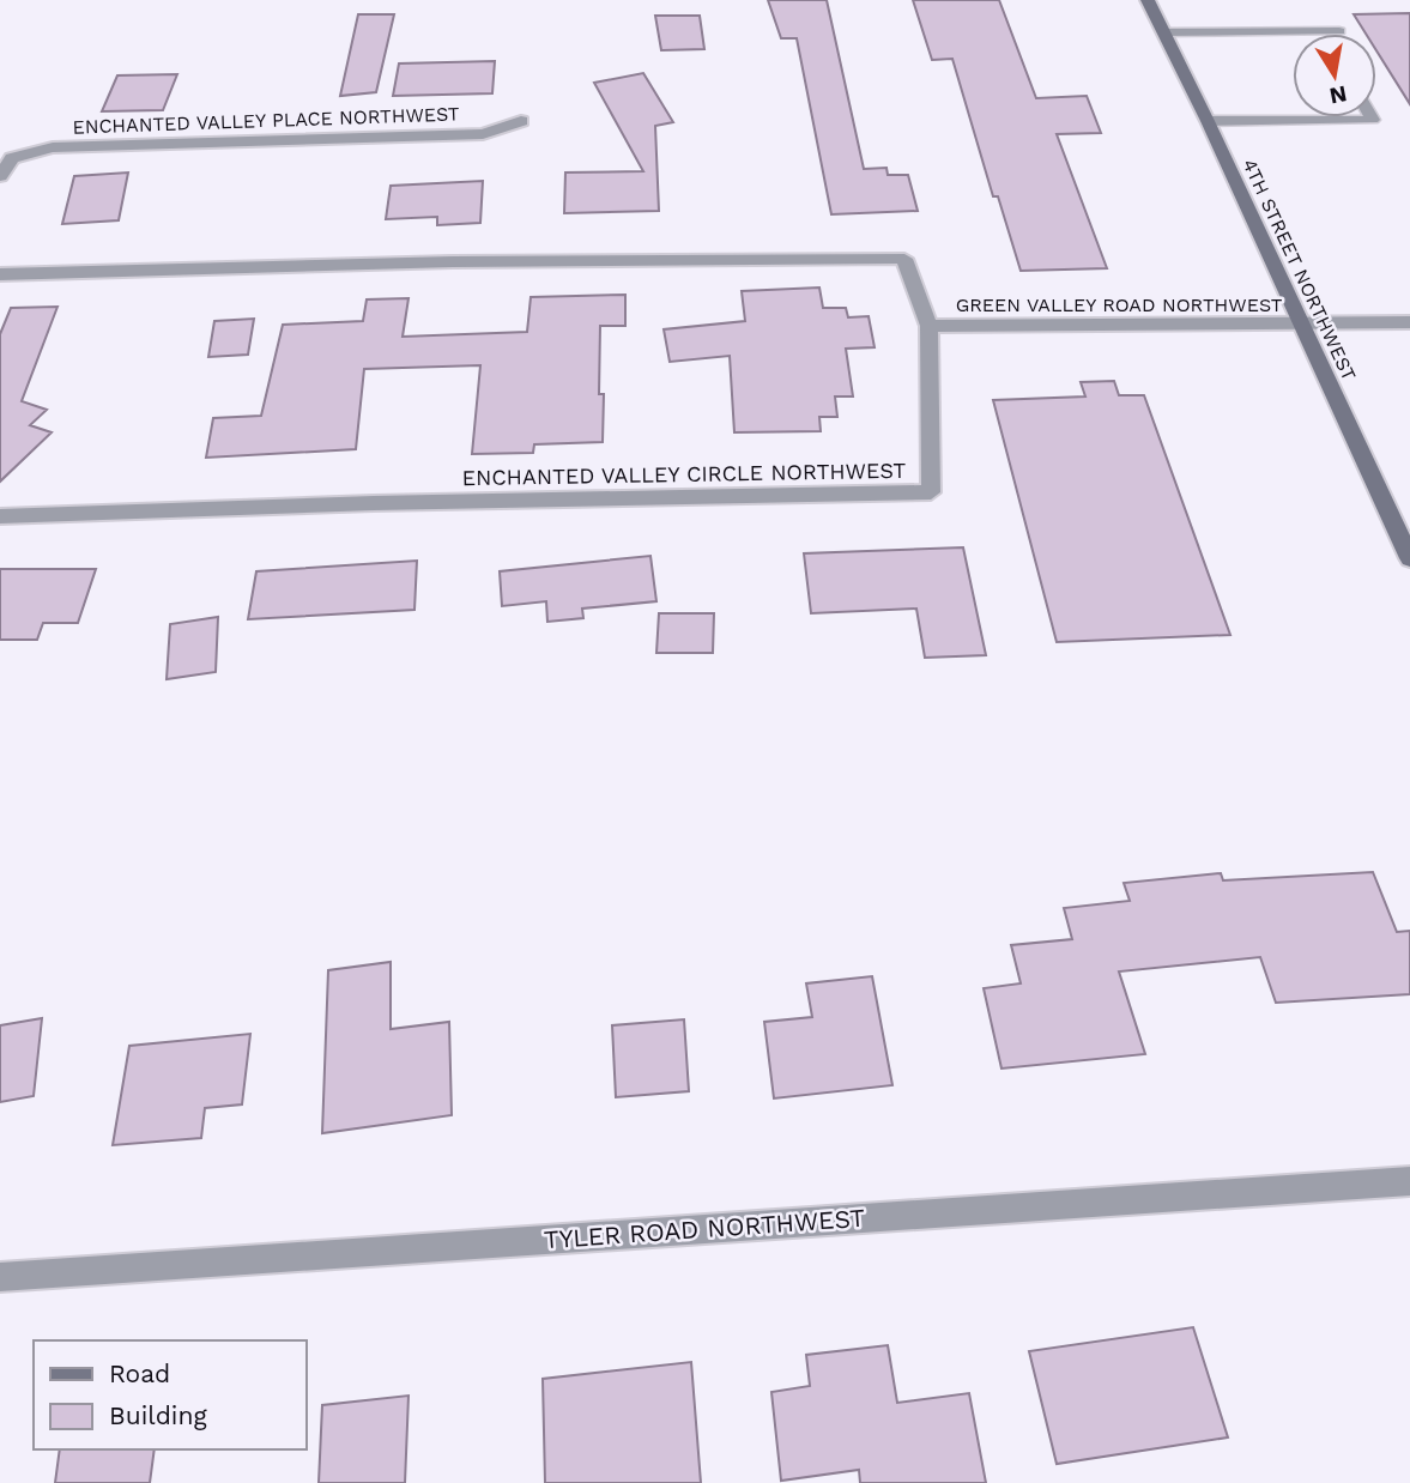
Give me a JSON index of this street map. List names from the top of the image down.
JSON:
{
  "streets": {
    "main road": ["4TH STREET NORTHWEST"],
    "street": [
      "ENCHANTED VALLEY PLACE NORTHWEST",
      "GREEN VALLEY ROAD NORTHWEST",
      "ENCHANTED VALLEY CIRCLE NORTHWEST",
      "TYLER ROAD NORTHWEST"
    ]
  },
  "crossings": [
    ["4TH STREET NORTHWEST", "GREEN VALLEY ROAD NORTHWEST"],
    ["GREEN VALLEY ROAD NORTHWEST", "ENCHANTED VALLEY CIRCLE NORTHWEST"]
  ],
  "legend": ["Road", "Building"],
  "north": "bottom"
}
